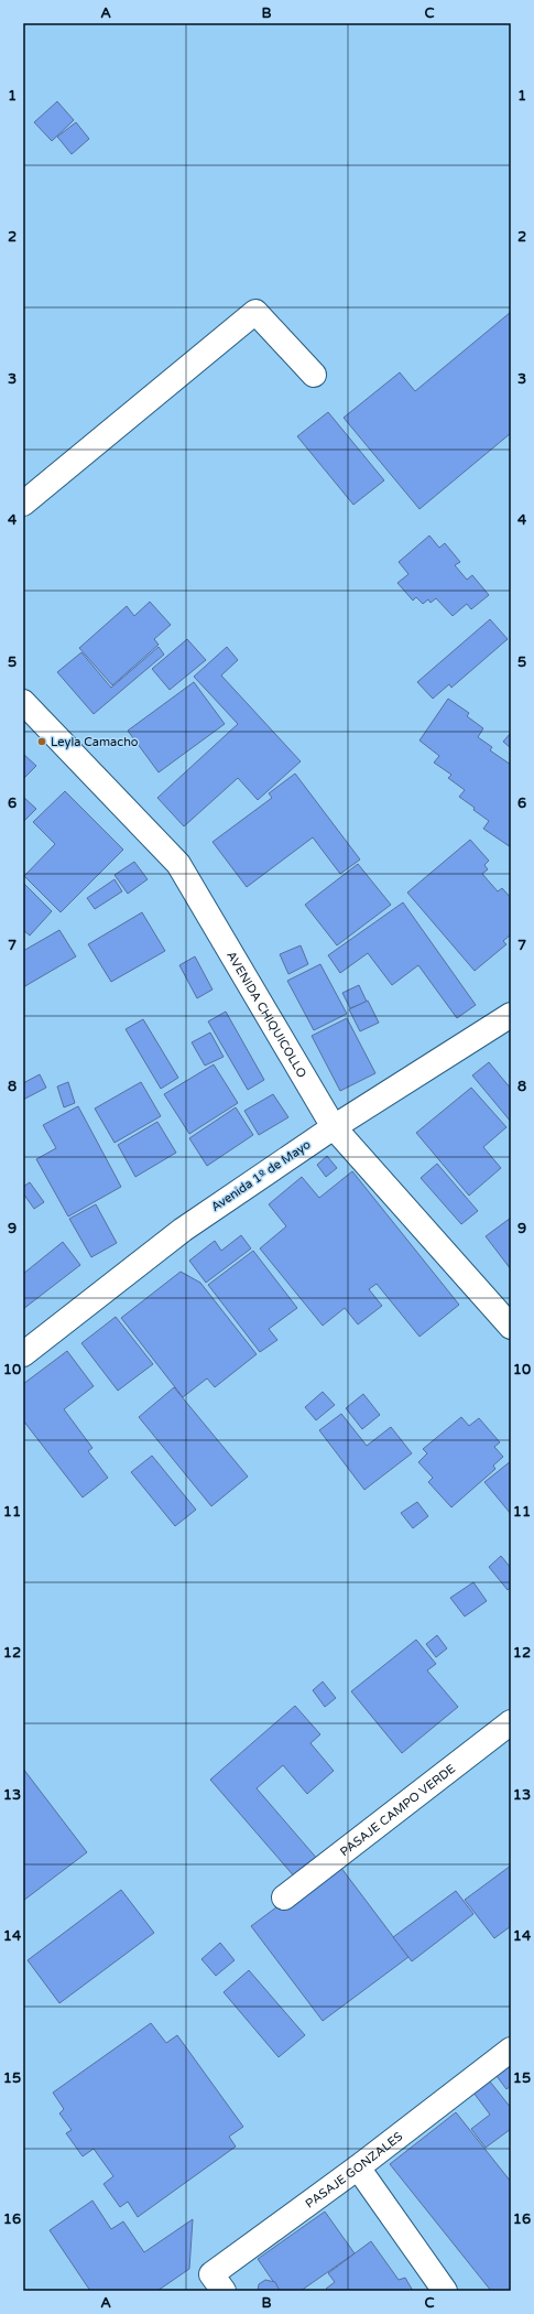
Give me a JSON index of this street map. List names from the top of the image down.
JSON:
{
  "streets": {
    "main road": [
      "AVENIDA CHIQUICOLLO",
      "Avenida 1º de Mayo",
      "PASAJE CAMPO VERDE",
      "PASAJE GONZALES"
    ]
  },
  "crossings": [
    ["AVENIDA CHIQUICOLLO", "Avenida 1º de Mayo"]
  ],
  "places": ["Leyla Camacho"],
  "grid": {
    "columns": ["A", "B", "C"],
    "rows": [
      "1",
      "2",
      "3",
      "4",
      "5",
      "6",
      "7",
      "8",
      "9",
      "10",
      "11",
      "12",
      "13",
      "14",
      "15",
      "16"
    ]
  }
}
